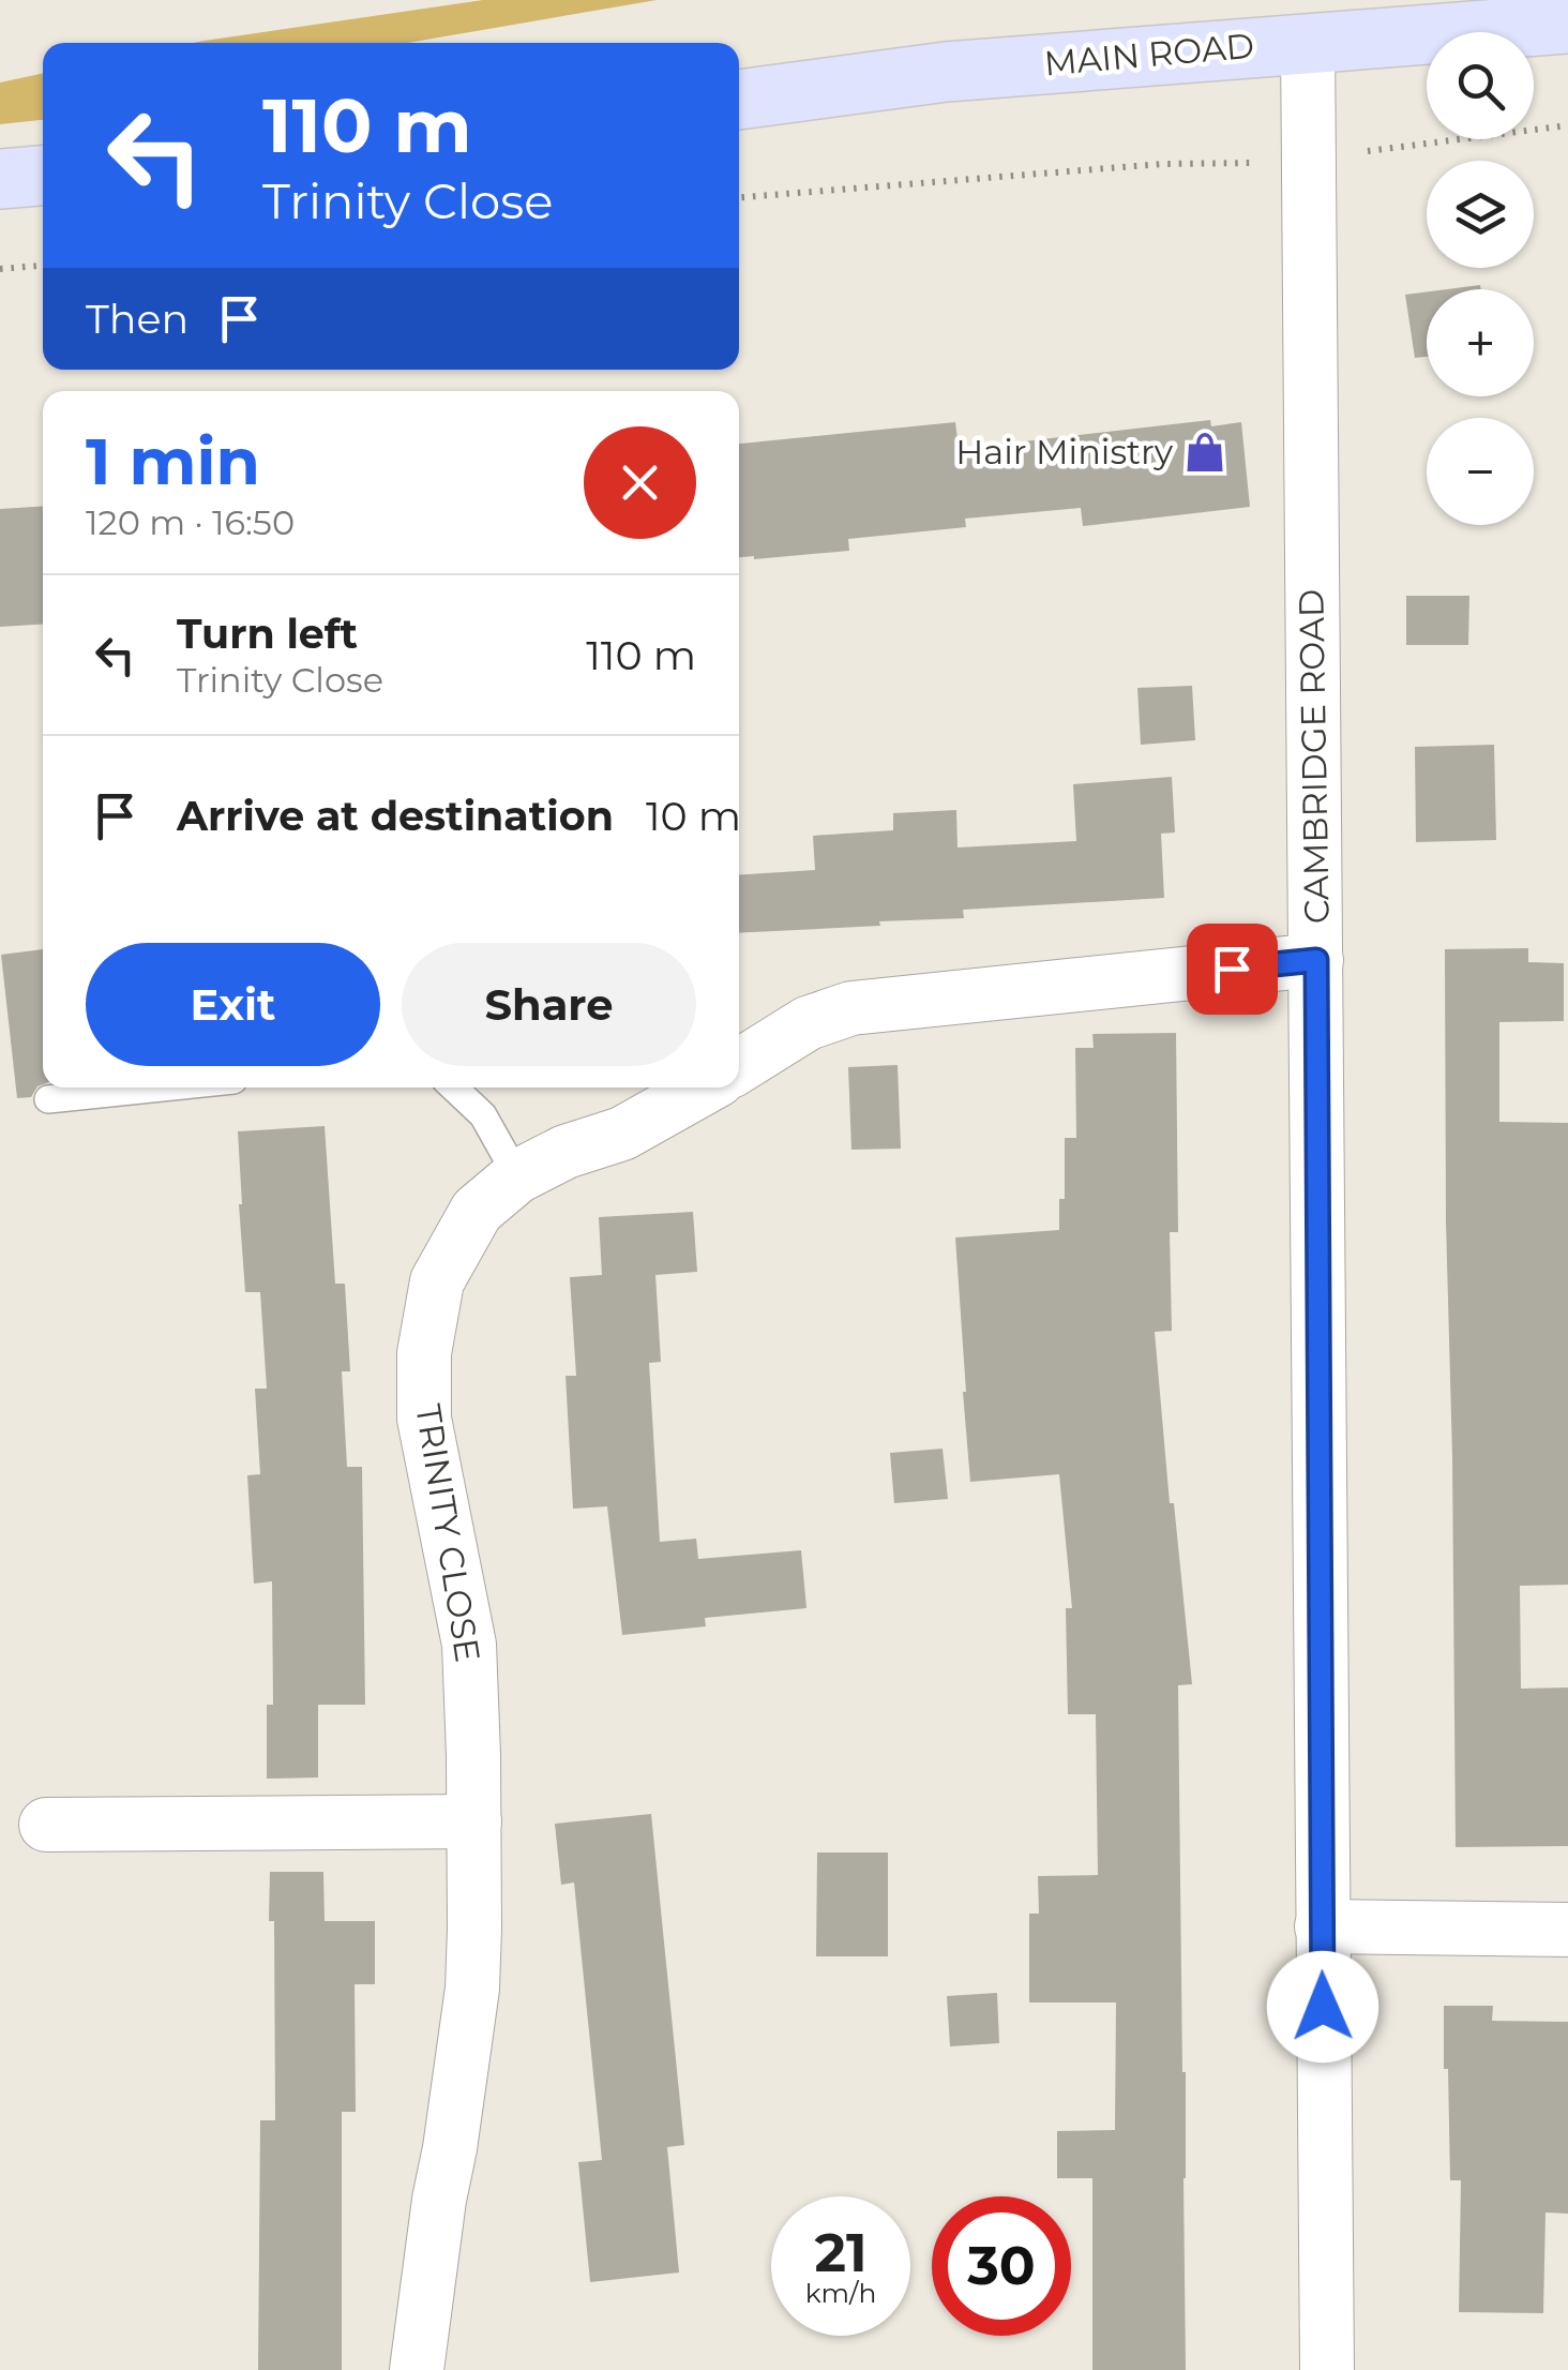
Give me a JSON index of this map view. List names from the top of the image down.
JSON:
{
  "streets": {
    "main road": ["MAIN ROAD"],
    "street": ["CAMBRIDGE ROAD", "TRINITY CLOSE"]
  },
  "crossings": [
    ["MAIN ROAD", "CAMBRIDGE ROAD"]
  ],
  "places": {
    "shop": ["Hair Ministry"]
  },
  "page": {
    "map_buttons": ["+", "−"],
    "turn": ["110 m", "Trinity Close"],
    "then": "Then",
    "heading": ["1 min", "120 m · 16:50"],
    "list": [
      {
        "name": "Turn left",
        "note": "Trinity Close",
        "value": "110 m"
      },
      {
        "name": "Arrive at destination",
        "value": "10 m"
      }
    ],
    "buttons": ["Exit", "Share"],
    "speed": "21 km/h",
    "limit": "30"
  }
}
